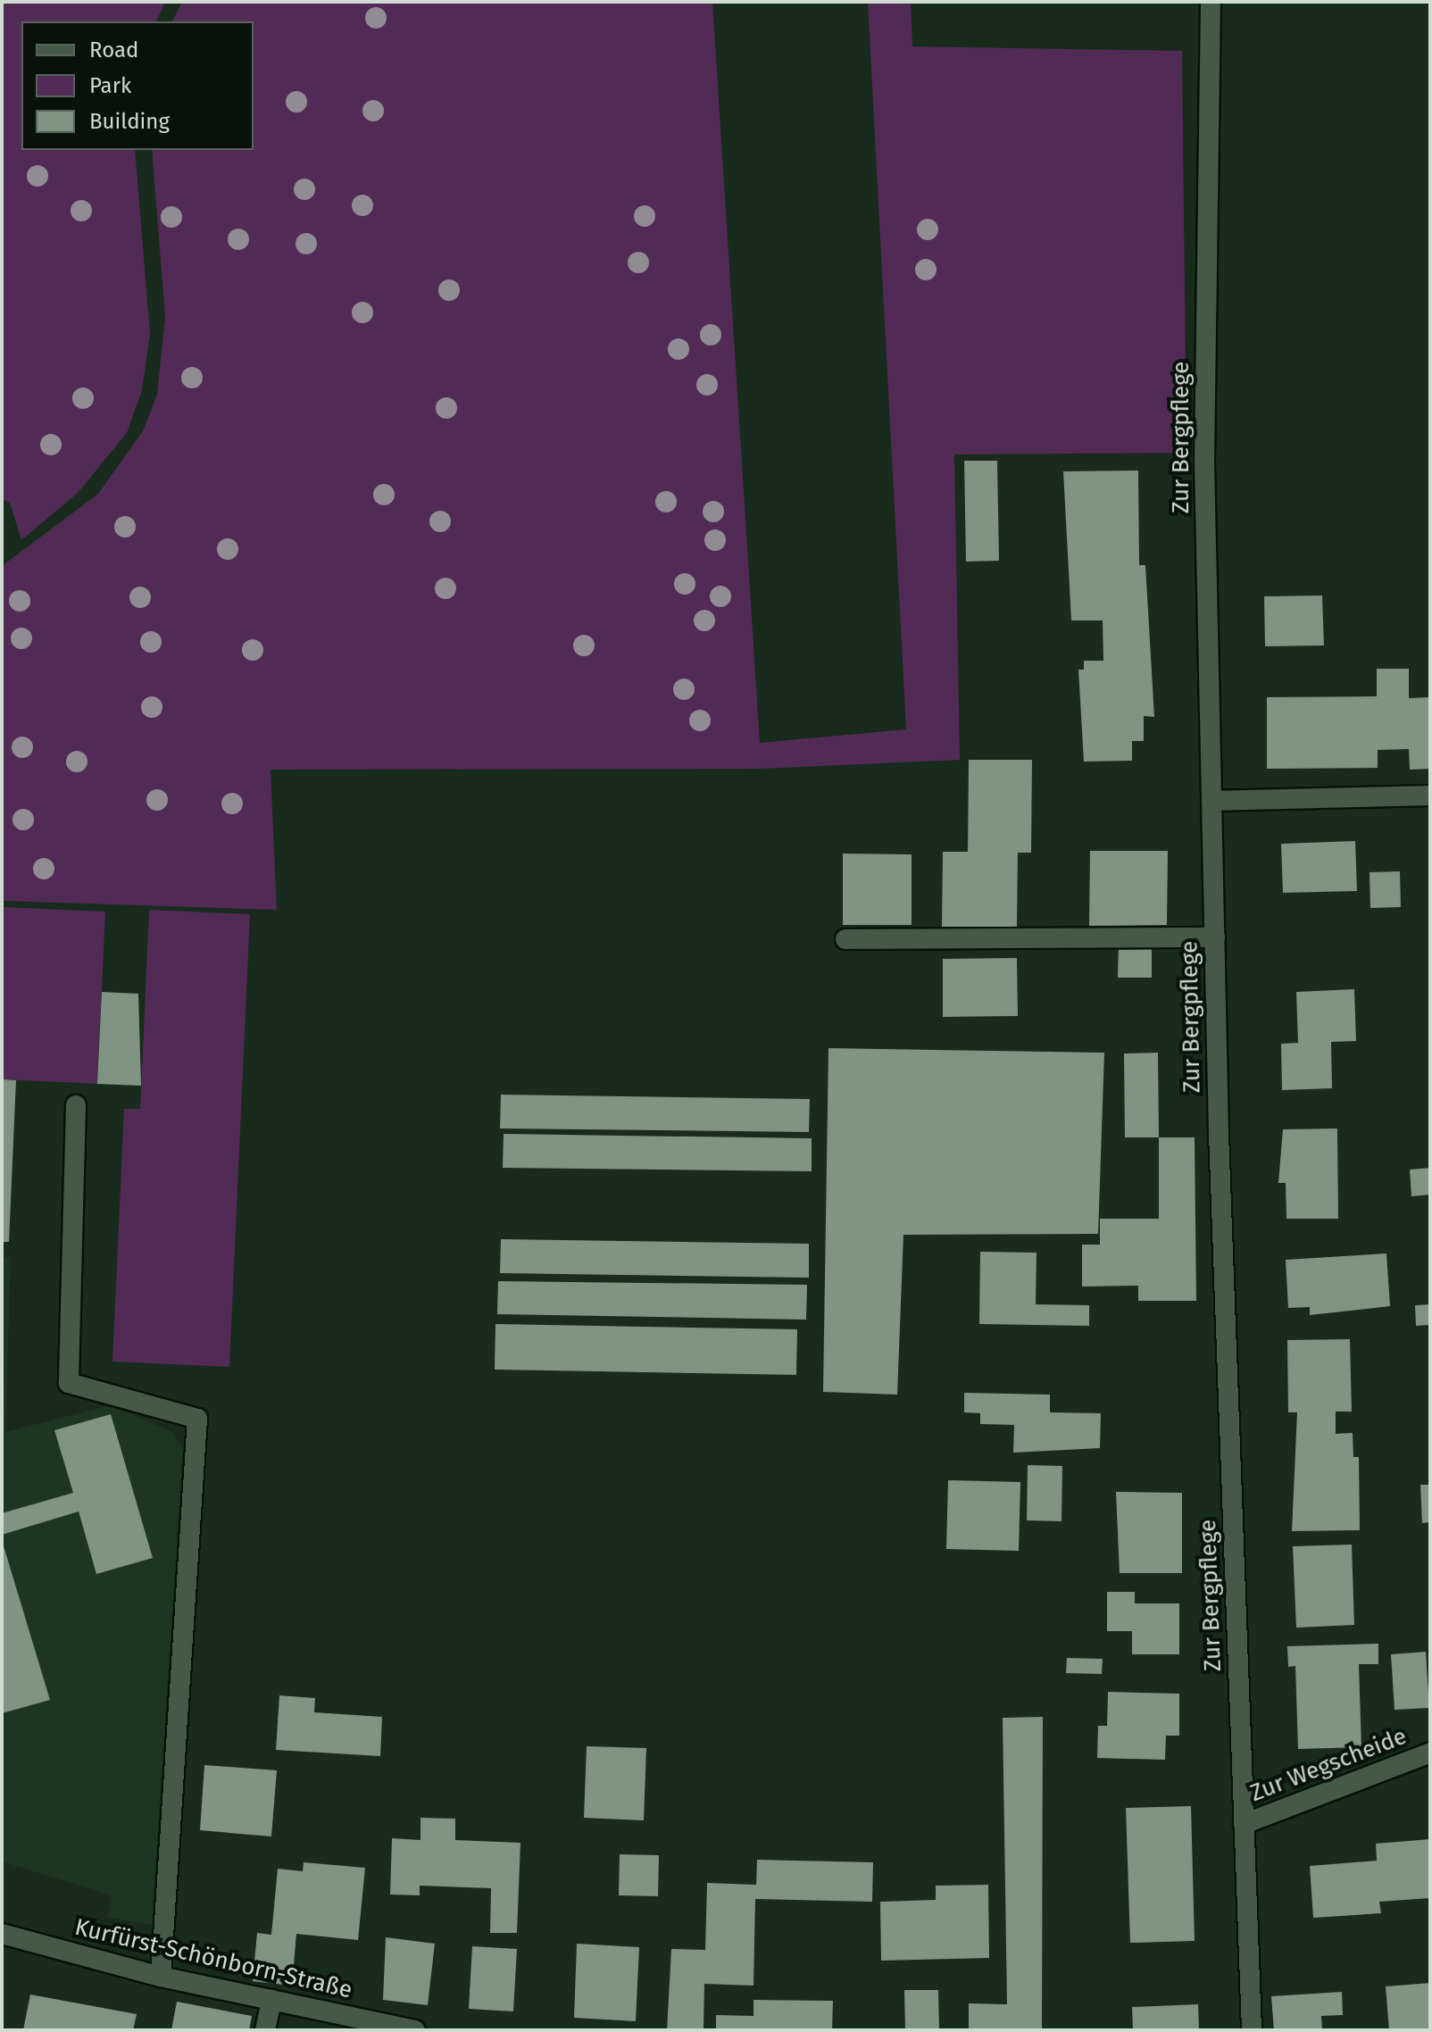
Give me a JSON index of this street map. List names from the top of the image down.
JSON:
{
  "streets": {
    "street": ["Zur Bergpflege", "Zur Wegscheide", "Kurfürst-Schönborn-Straße"]
  },
  "crossings": [
    ["Zur Bergpflege", "Zur Wegscheide"]
  ],
  "legend": ["Road", "Park", "Building"]
}
